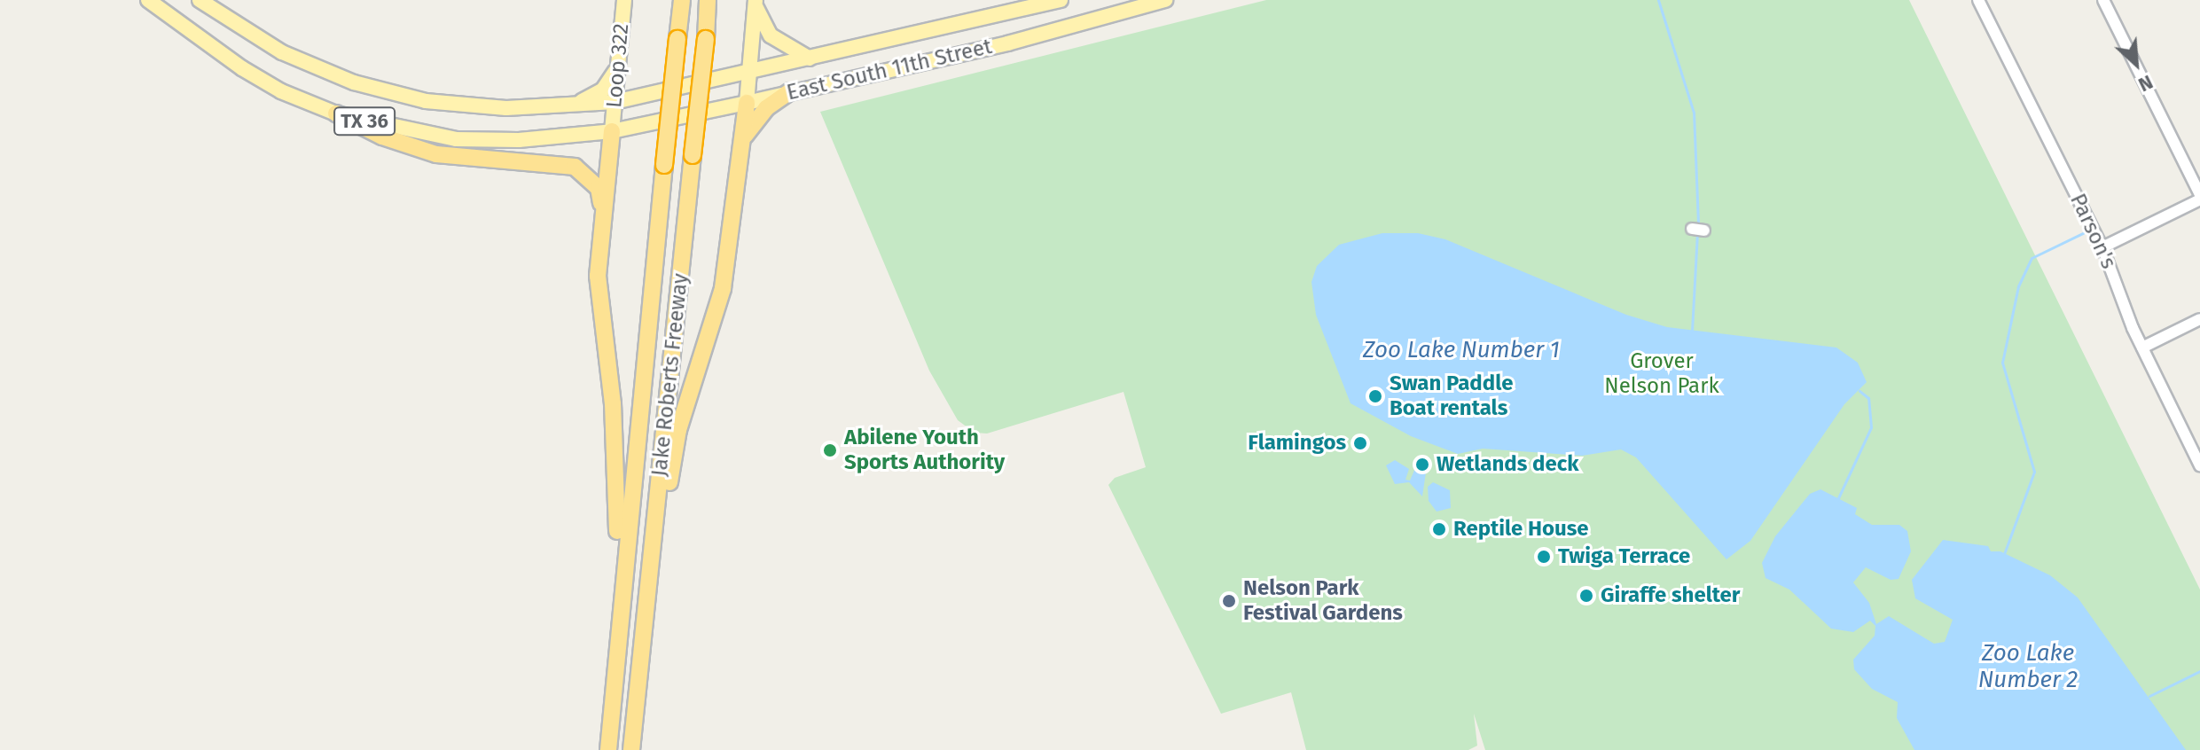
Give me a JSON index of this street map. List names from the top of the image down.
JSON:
{
  "streets": {
    "highway": ["Jake Roberts Freeway"],
    "main road": ["Loop 322", "East South 11th Street", "TX 36"],
    "street": ["Parson's"]
  },
  "crossings": [
    ["Loop 322", "East South 11th Street"],
    ["Loop 322", "TX 36"],
    ["East South 11th Street", "TX 36"]
  ],
  "water": ["Zoo Lake Number 1", "Zoo Lake Number 2"],
  "parks": ["Grover Nelson Park"],
  "places": [
    "Swan Paddle Boat rentals",
    "Flamingos",
    "Abilene Youth Sports Authority",
    "Wetlands deck",
    "Reptile House",
    "Twiga Terrace",
    "Giraffe shelter",
    "Nelson Park Festival Gardens"
  ],
  "north": "bottom right"
}
